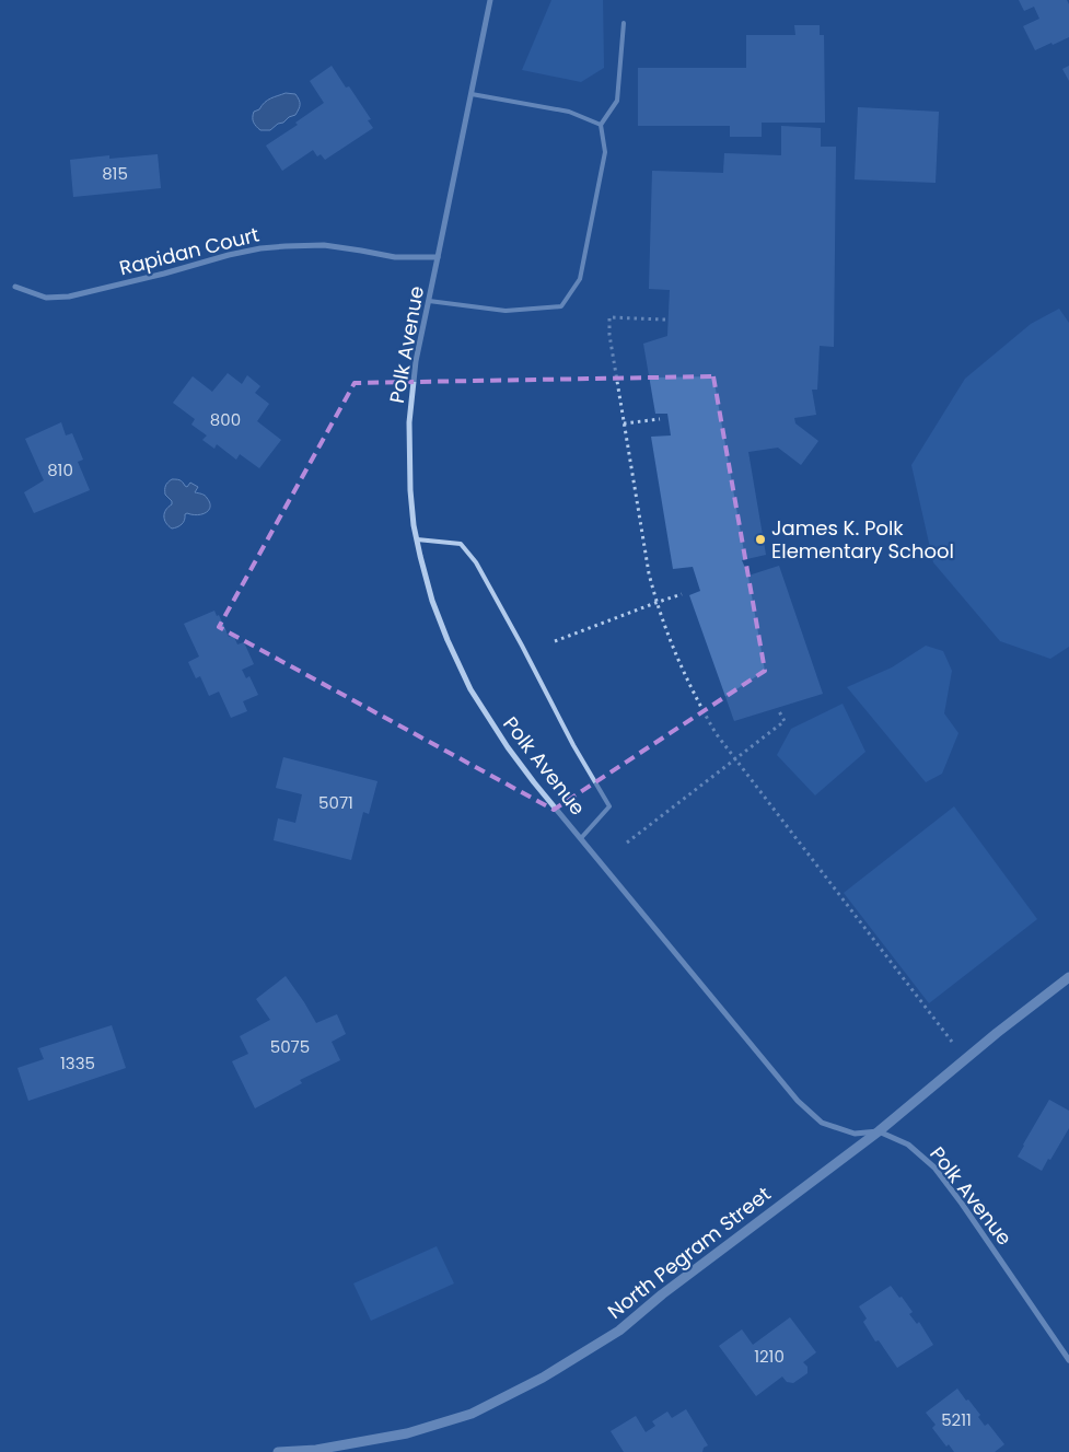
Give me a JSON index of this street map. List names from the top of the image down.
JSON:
{
  "streets": {
    "street": ["Rapidan Court", "Polk Avenue", "North Pegram Street"]
  },
  "crossings": [
    ["Rapidan Court", "Polk Avenue"],
    ["Polk Avenue", "North Pegram Street"]
  ],
  "places": ["James K. Polk Elementary School"],
  "house_numbers": [
    "815",
    "800",
    "810",
    "5071",
    "5075",
    "1335",
    "1210",
    "5211"
  ]
}
